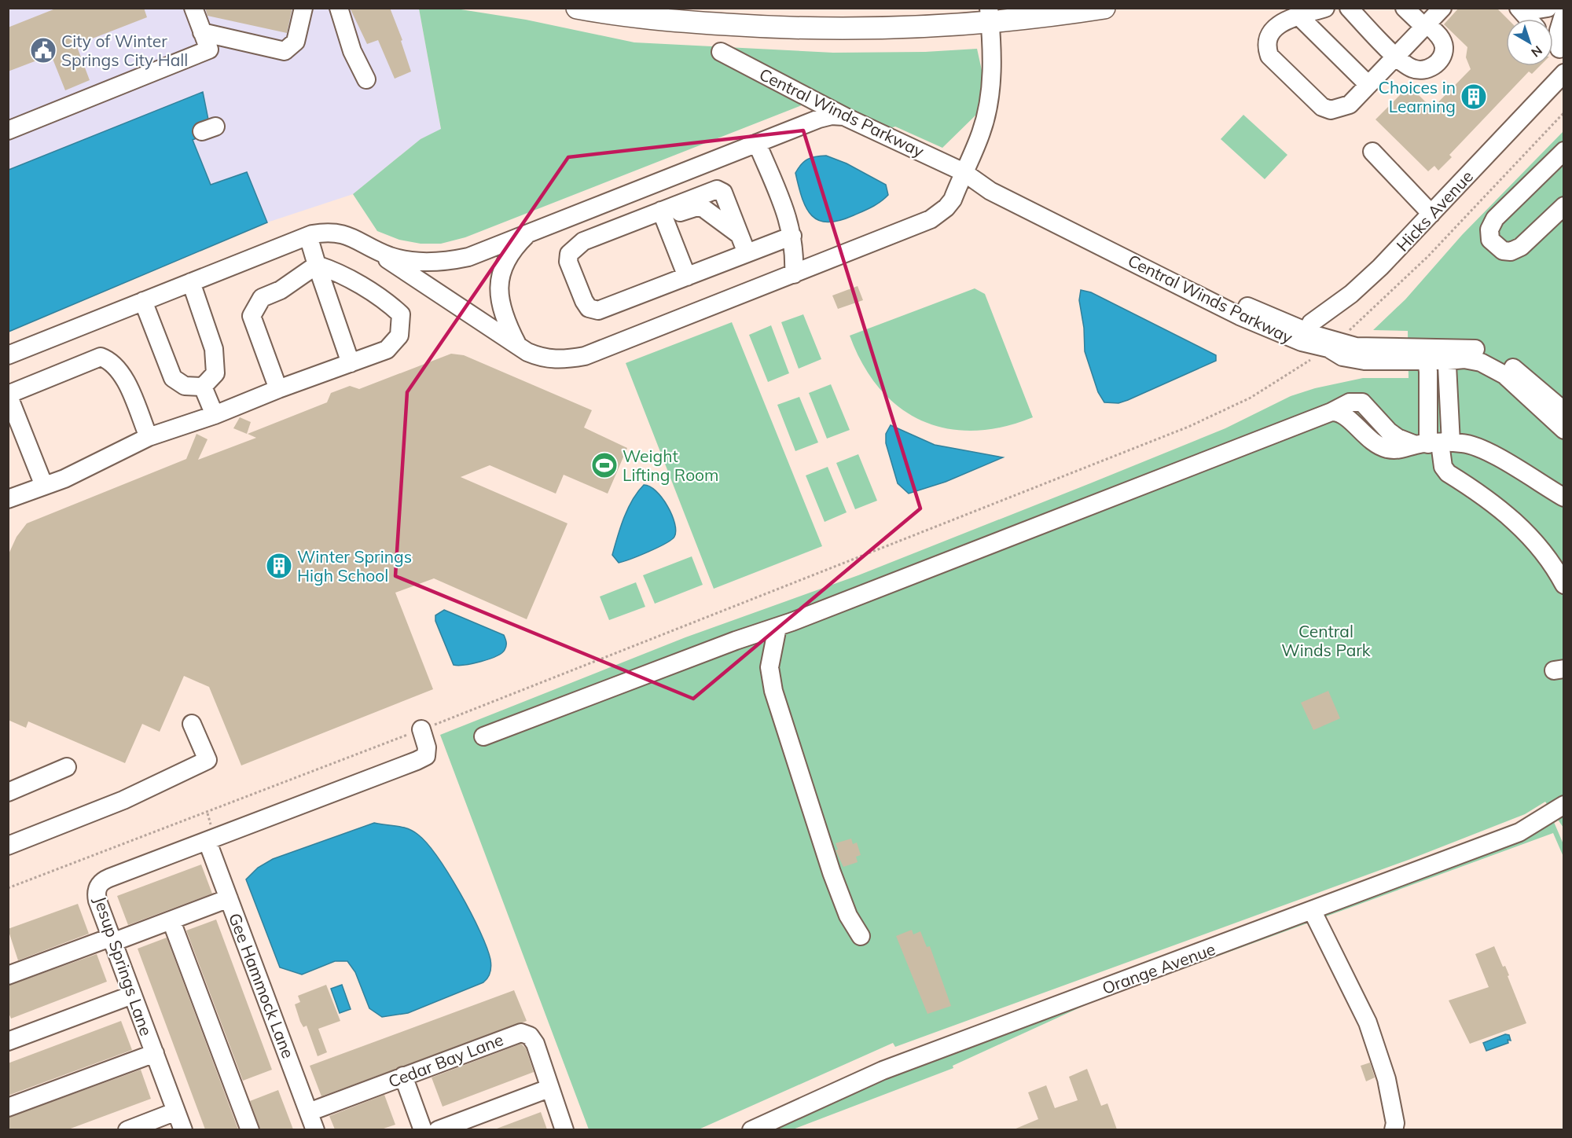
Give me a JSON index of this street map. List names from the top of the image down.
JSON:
{
  "streets": {
    "street": [
      "Central Winds Parkway",
      "Hicks Avenue",
      "Jesup Springs Lane",
      "Orange Avenue",
      "Gee Hammock Lane",
      "Cedar Bay Lane"
    ]
  },
  "crossings": [
    ["Central Winds Parkway", "Hicks Avenue"],
    ["Jesup Springs Lane", "Gee Hammock Lane"],
    ["Gee Hammock Lane", "Cedar Bay Lane"]
  ],
  "parks": ["Central Winds Park"],
  "places": {
    "public building": ["City of Winter Springs City Hall"],
    "building": ["Choices in Learning", "Winter Springs High School"],
    "sports": ["Weight Lifting Room"]
  },
  "north": "bottom right"
}
